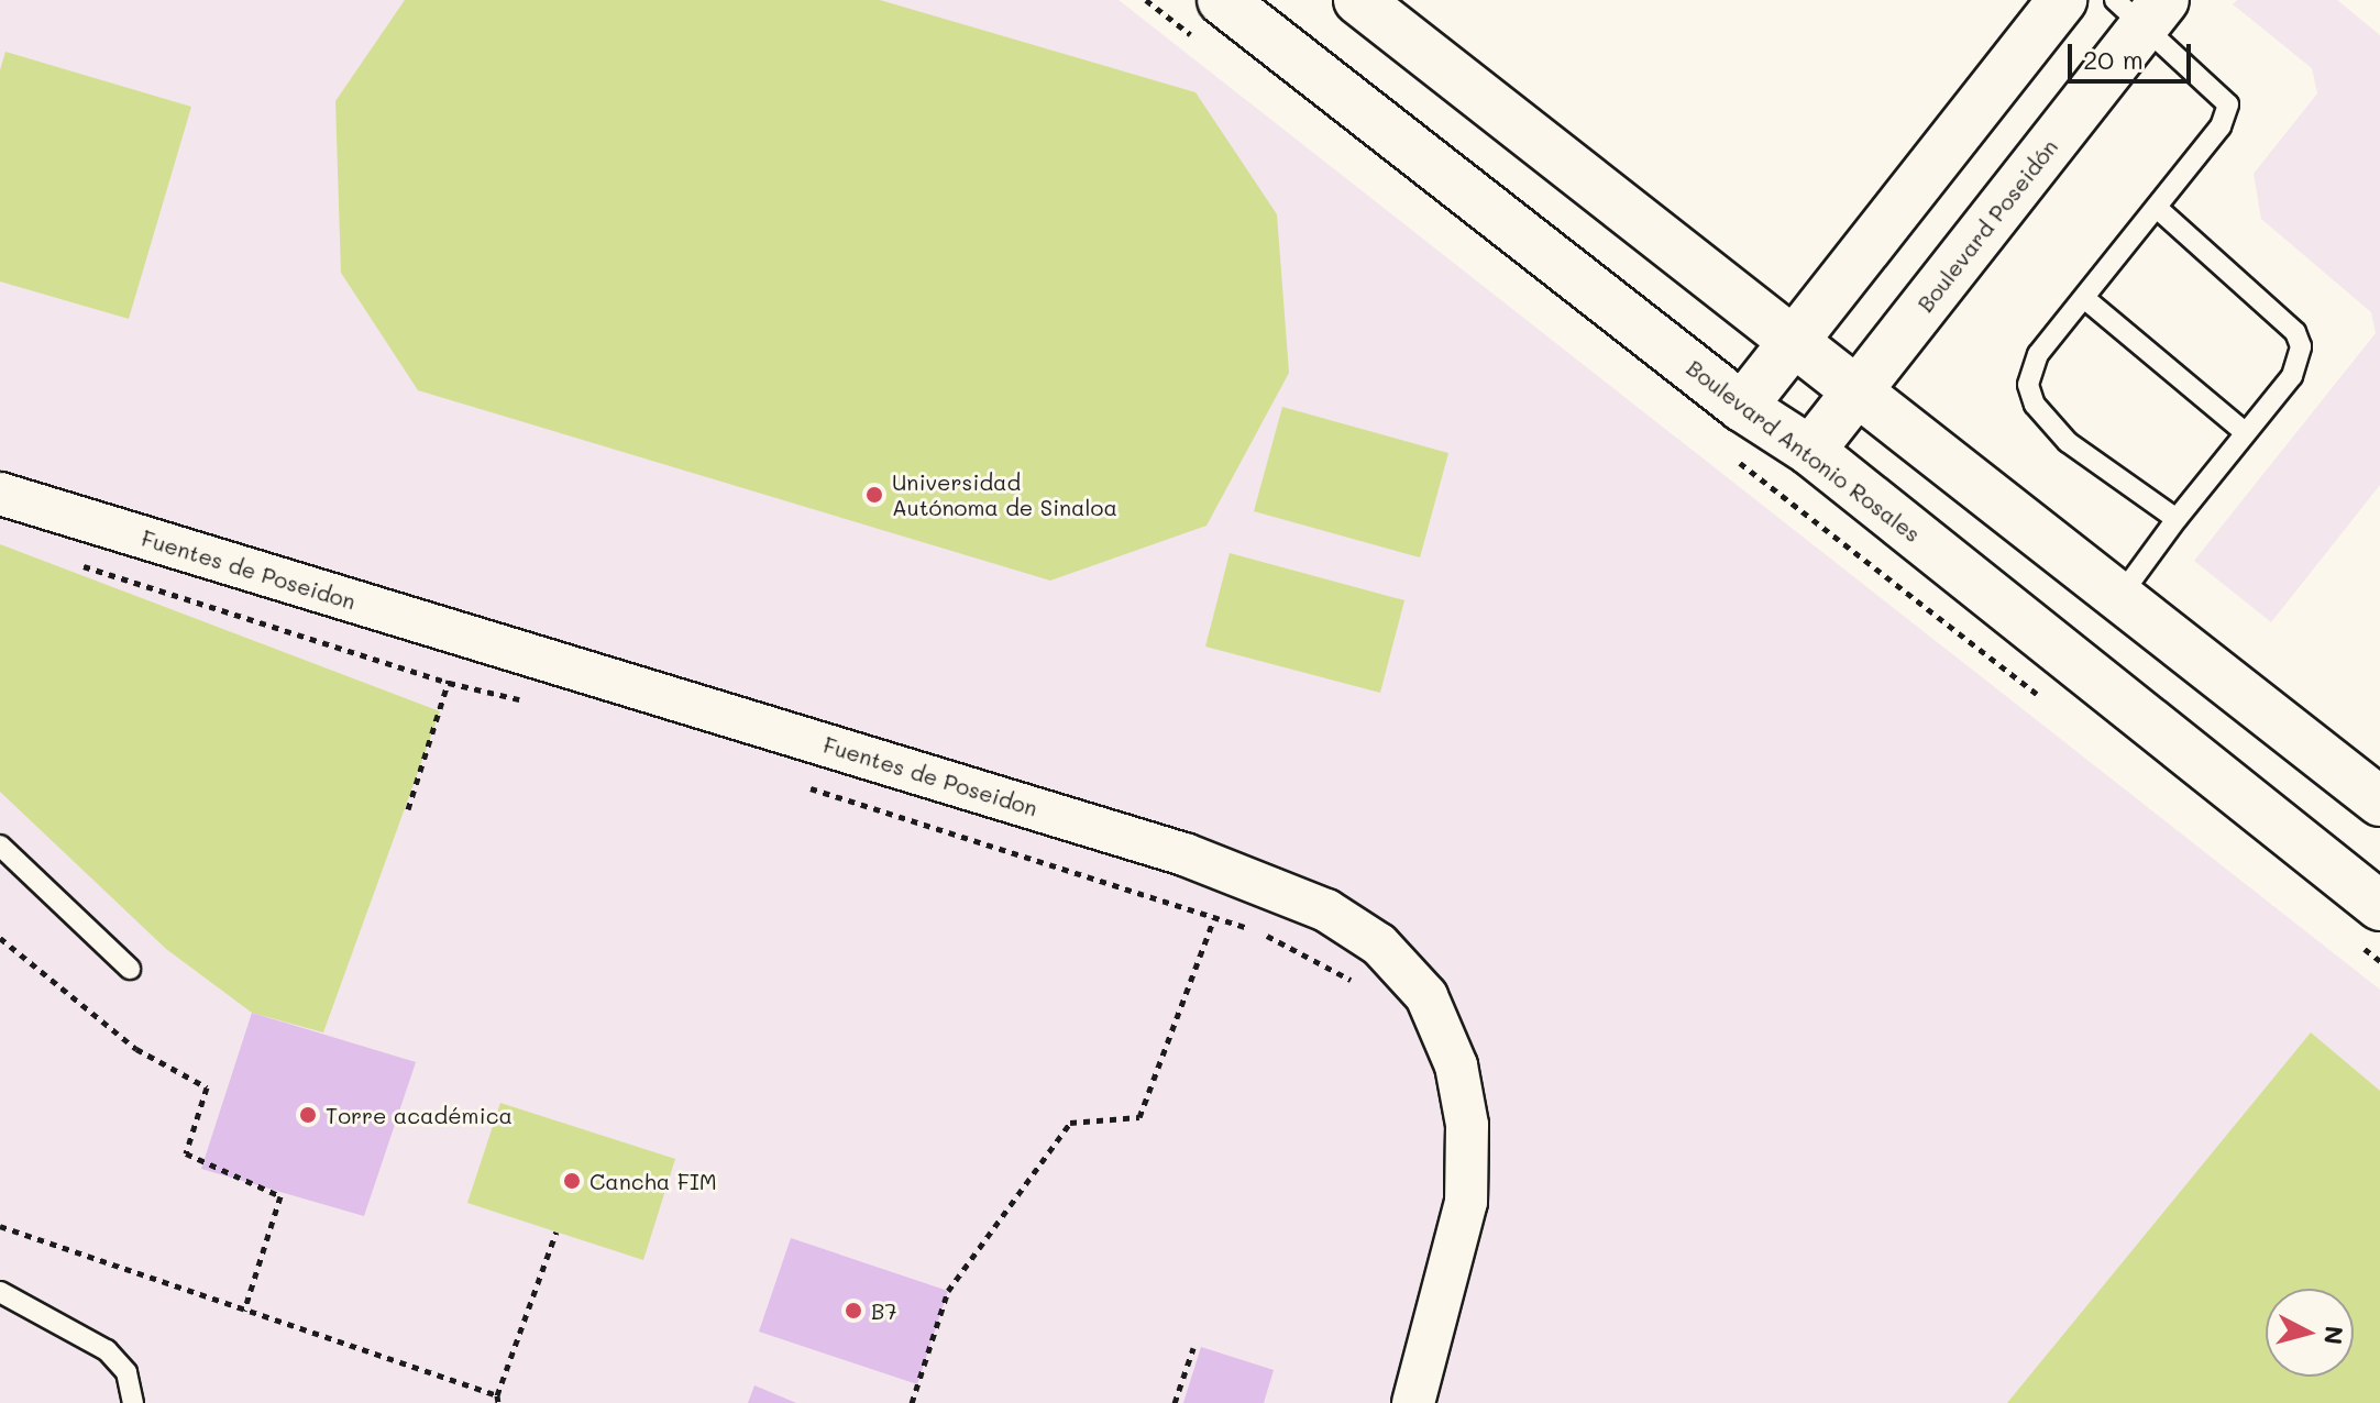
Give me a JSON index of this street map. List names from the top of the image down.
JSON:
{
  "streets": {
    "main road": ["Boulevard Poseidón", "Boulevard Antonio Rosales"],
    "street": ["Fuentes de Poseidon"]
  },
  "crossings": [
    ["Boulevard Poseidón", "Boulevard Antonio Rosales"]
  ],
  "places": [
    "Universidad Autónoma de Sinaloa",
    "Torre académica",
    "Cancha FIM",
    "B7"
  ],
  "scale_bar": "20 m",
  "north": "right"
}
